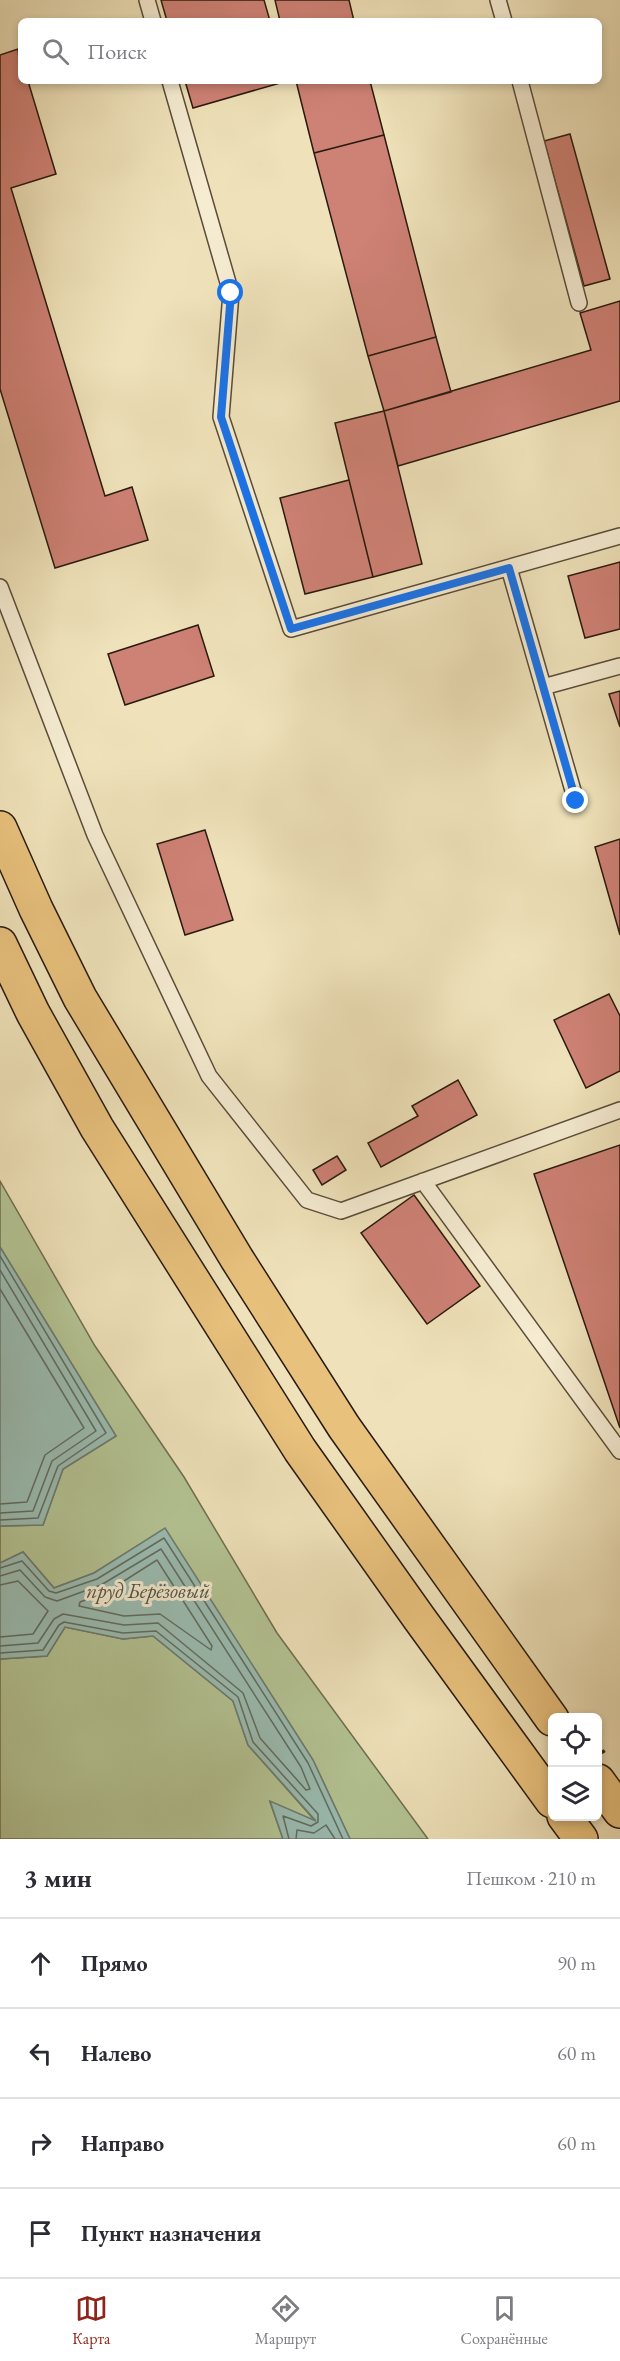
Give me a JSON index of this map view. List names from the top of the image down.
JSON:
{
  "water": ["пруд Берёзовый"],
  "page": {
    "search": "Поиск",
    "heading": ["3 мин", "Пешком · 210 m"],
    "list": [
      ["Прямо", "90 m"],
      ["Налево", "60 m"],
      ["Направо", "60 m"],
      "Пункт назначения"
    ],
    "nav": ["Карта", "Маршрут", "Сохранённые"]
  }
}
